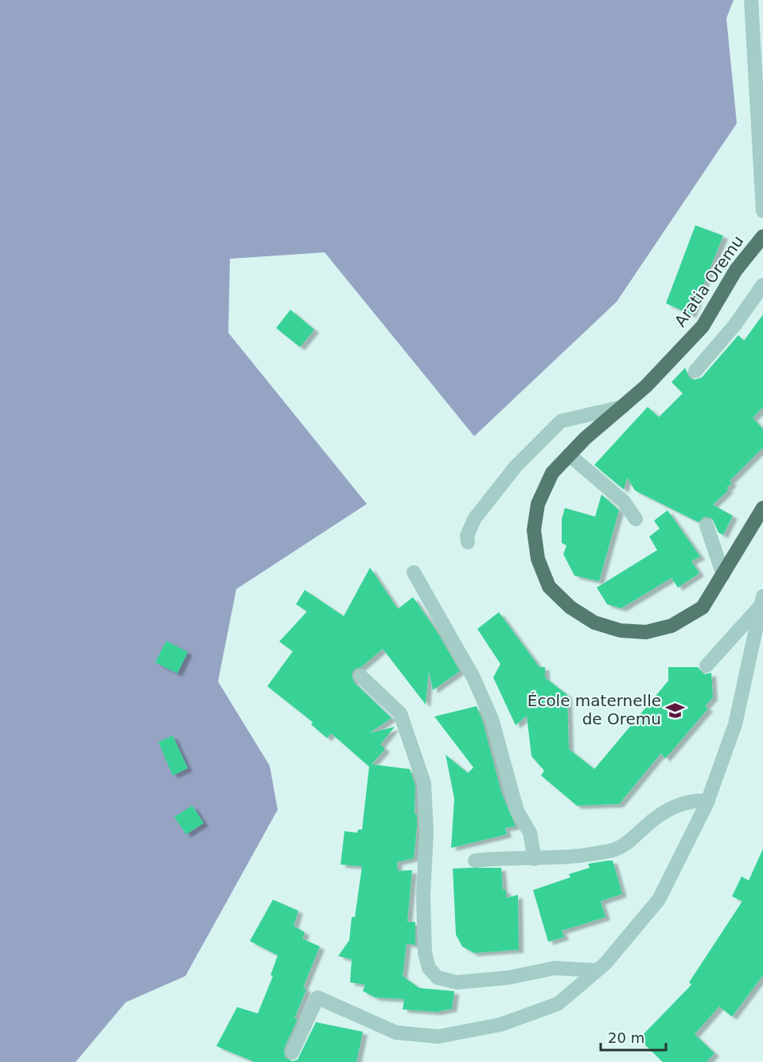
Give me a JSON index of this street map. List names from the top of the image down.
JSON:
{
  "streets": {
    "main road": ["Aratia Oremu"]
  },
  "places": {
    "school or university": ["École maternelle de Oremu"]
  },
  "scale_bar": "20 m"
}
